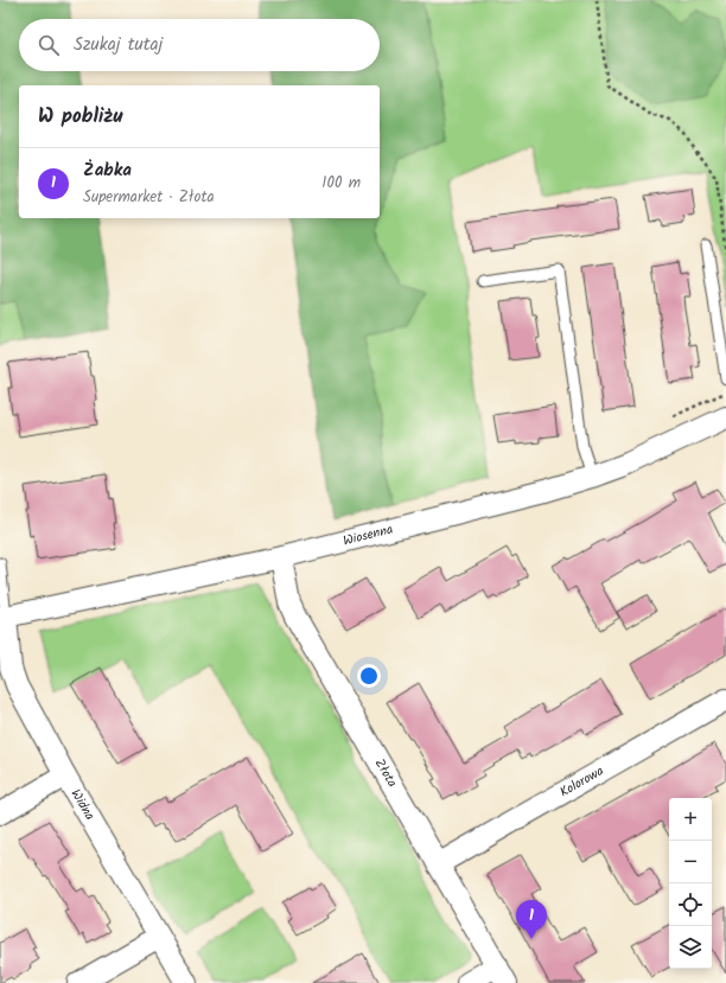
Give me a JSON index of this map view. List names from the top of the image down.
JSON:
{
  "streets": {
    "street": [
      "Wiosenna",
      "Złota",
      "Kolorowa",
      "Widna"
    ]
  },
  "crossings": [
    ["Wiosenna", "Złota"],
    ["Wiosenna", "Widna"],
    ["Złota", "Kolorowa"]
  ],
  "page": {
    "search": "Szukaj tutaj",
    "heading": "W pobliżu",
    "list": [
      {
        "mark": "1",
        "name": "Żabka",
        "note": "Supermarket · Złota",
        "value": "100 m"
      }
    ],
    "map_buttons": ["+", "−"],
    "pins": "1"
  }
}
